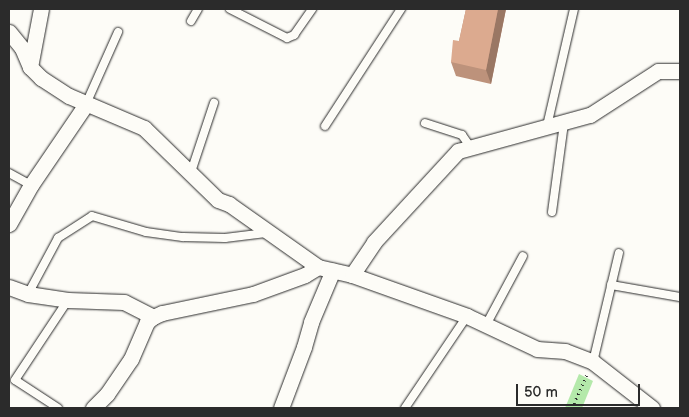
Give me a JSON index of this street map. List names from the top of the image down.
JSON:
{
  "scale_bar": "50 m"
}
